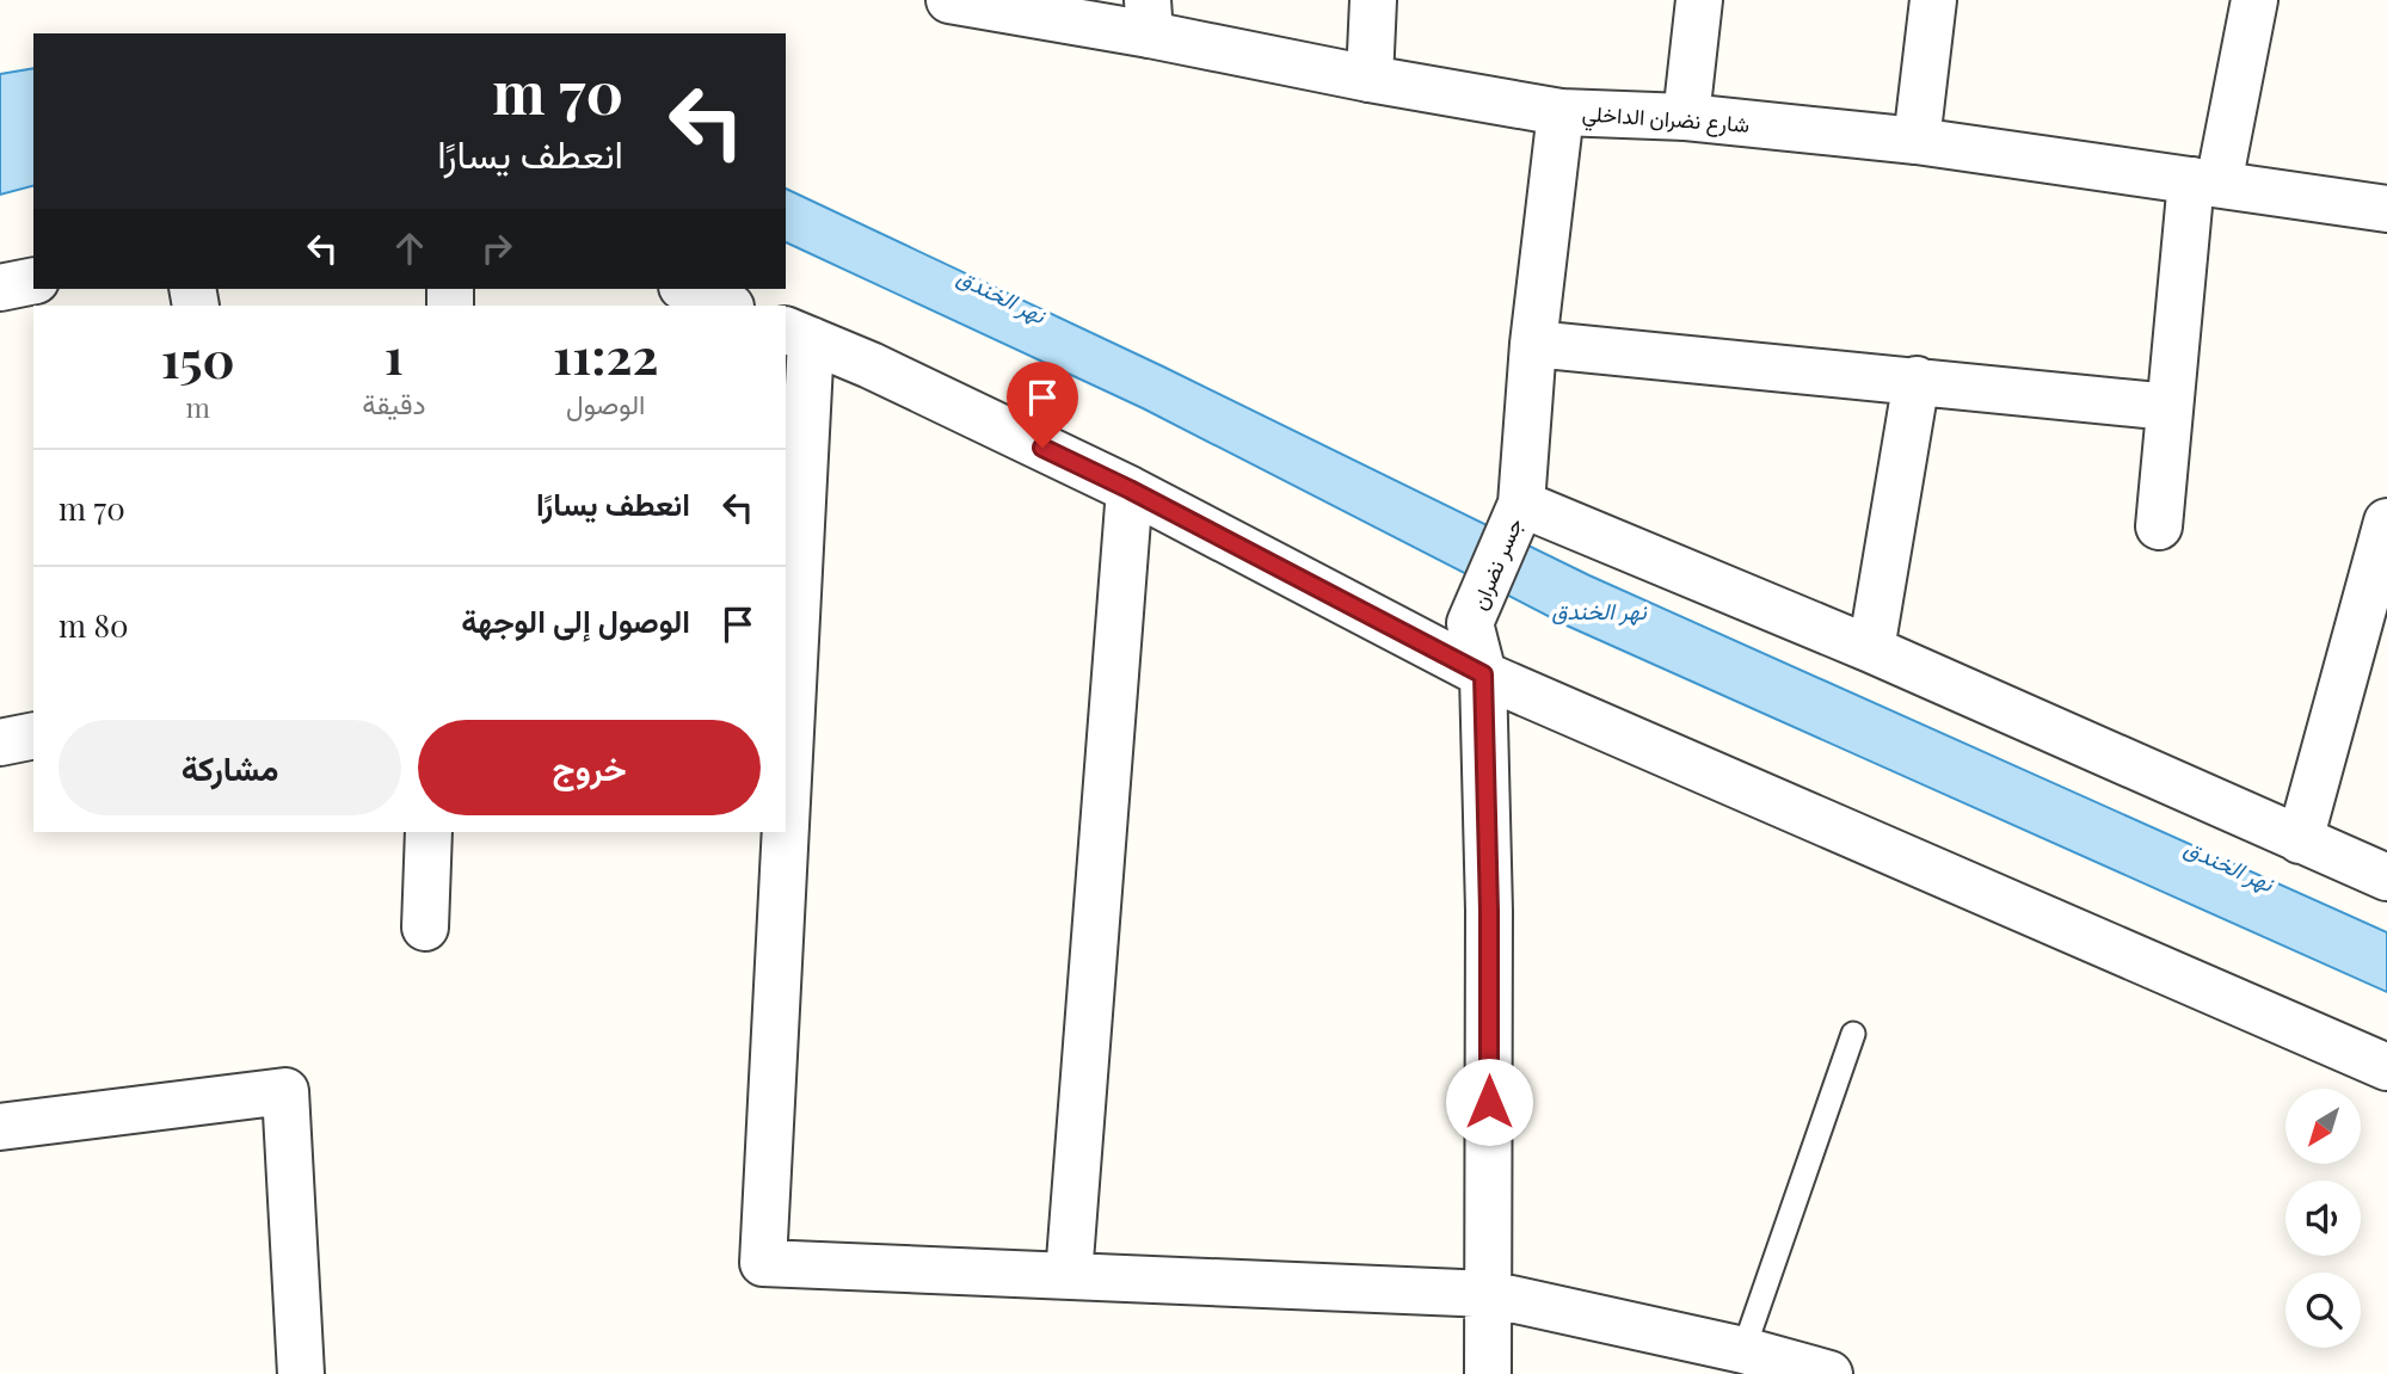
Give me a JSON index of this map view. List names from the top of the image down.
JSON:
{
  "streets": {
    "street": ["شارع نضران الداخلي", "جسر نضران"]
  },
  "crossings": [
    ["شارع نضران الداخلي", "جسر نضران"]
  ],
  "water": ["نهر الخندق"],
  "north": "bottom left",
  "page": {
    "turn": ["70 m", "انعطف يسارًا"],
    "eta": [
      "11:22",
      "الوصول",
      "1",
      "دقيقة",
      "150",
      "m"
    ],
    "list": [
      {
        "name": "انعطف يسارًا",
        "value": "70 m"
      },
      {
        "name": "الوصول إلى الوجهة",
        "value": "80 m"
      }
    ],
    "buttons": ["خروج", "مشاركة"]
  }
}
